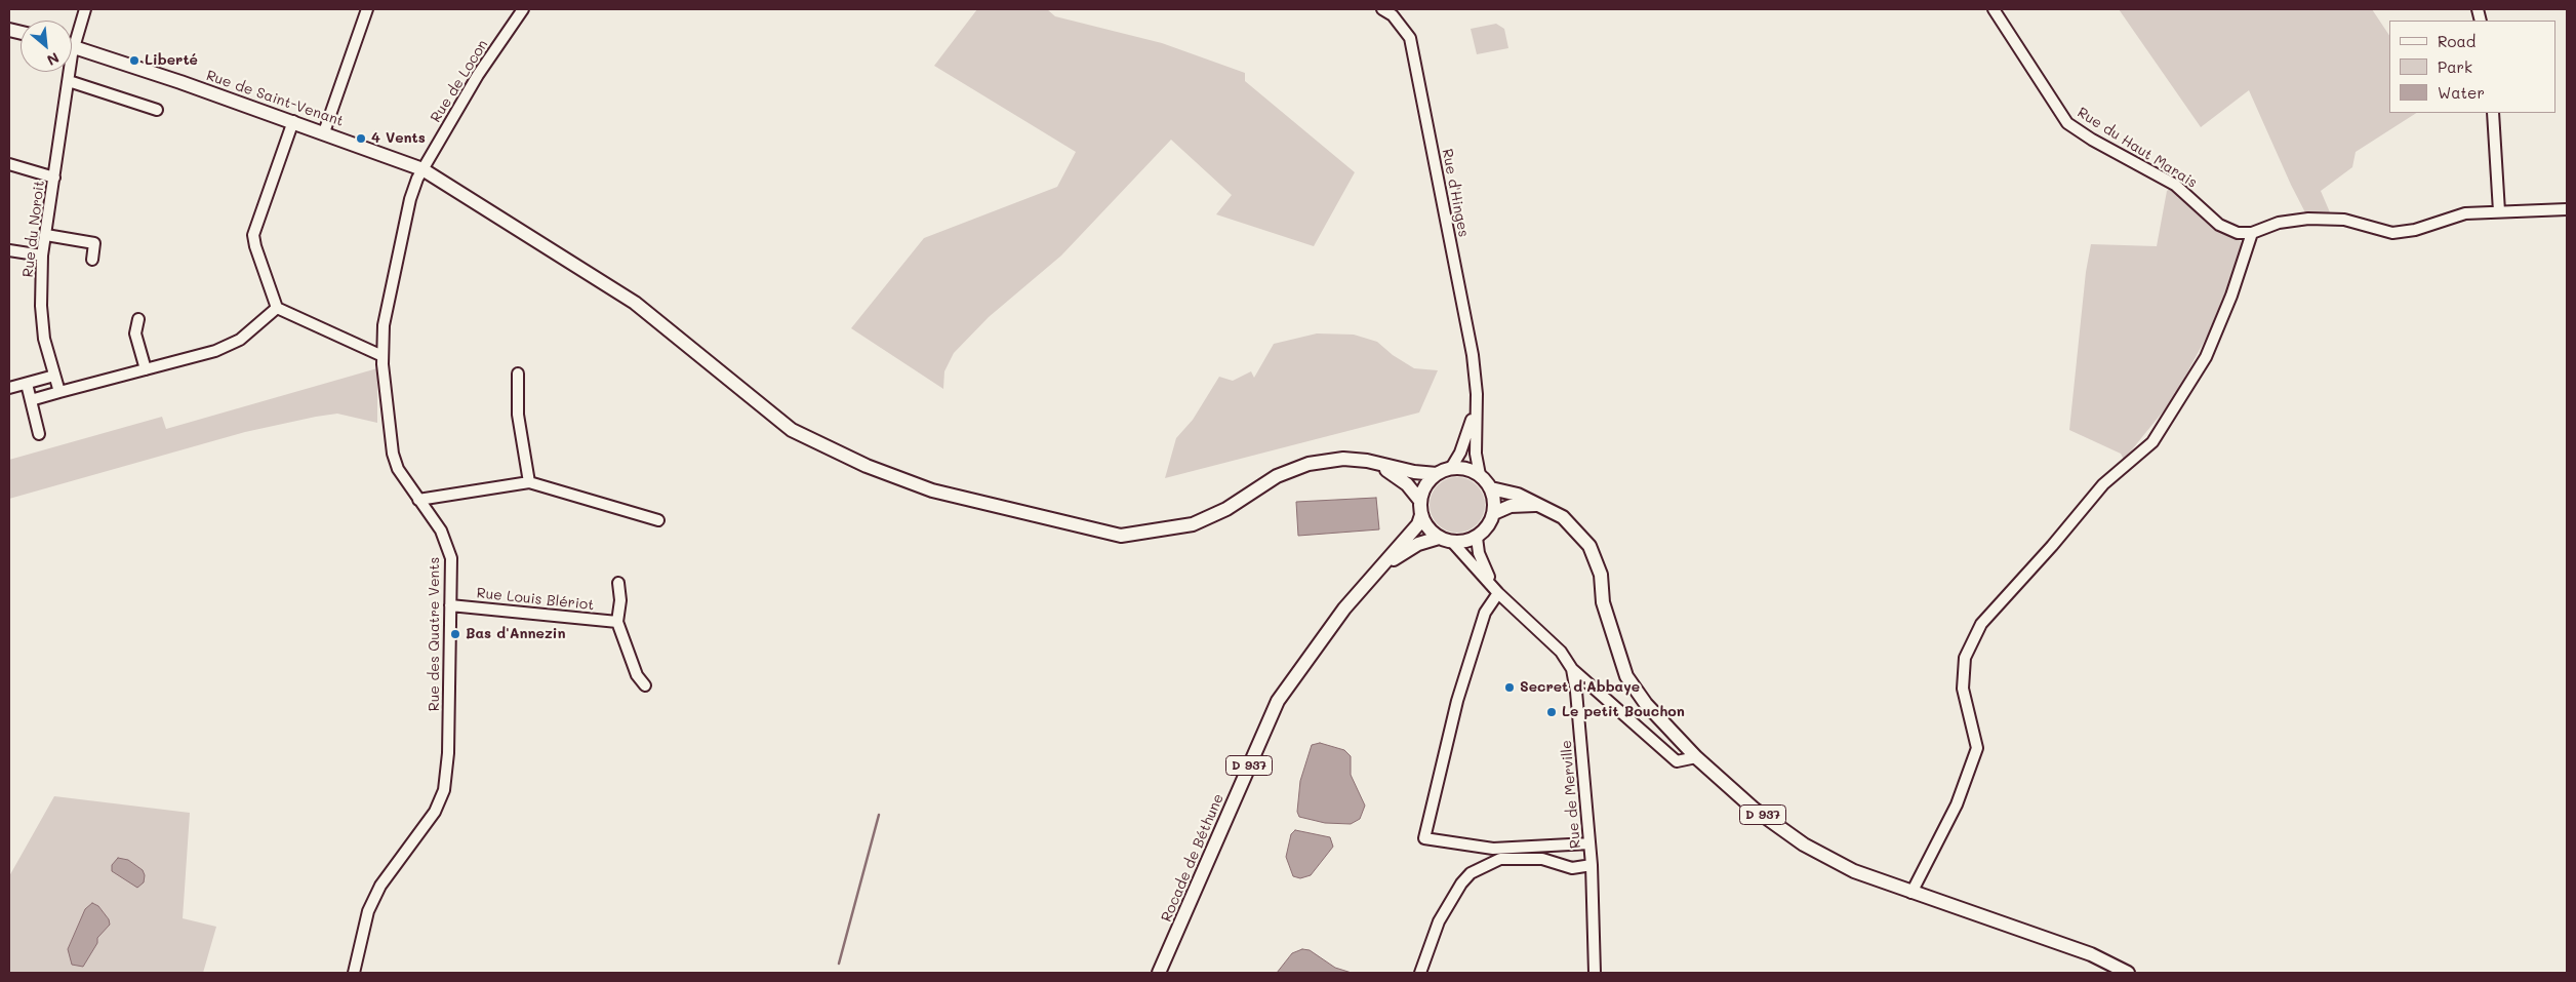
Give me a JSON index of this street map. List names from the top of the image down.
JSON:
{
  "streets": {
    "main road": ["Rue de Saint-Venant", "D 937", "Rocade de Béthune"],
    "street": [
      "Rue de Locon",
      "Rue du Haut Marais",
      "Rue d'Hinges",
      "Rue du Noroit",
      "Rue Louis Blériot",
      "Rue des Quatre Vents",
      "Rue de Merville"
    ]
  },
  "crossings": [
    ["Rue de Locon", "Rue de Saint-Venant"],
    ["Rue de Locon", "Rue des Quatre Vents"],
    ["Rue de Saint-Venant", "Rue des Quatre Vents"],
    ["Rue d'Hinges", "D 937"],
    ["Rue d'Hinges", "Rue de Merville"],
    ["Rue d'Hinges", "Rocade de Béthune"],
    ["Rue Louis Blériot", "Rue des Quatre Vents"],
    ["D 937", "Rue de Merville"],
    ["D 937", "Rocade de Béthune"],
    ["Rue de Merville", "Rocade de Béthune"]
  ],
  "places": [
    "Liberté",
    "4 Vents",
    "Bas d'Annezin",
    "Secret d'Abbaye",
    "Le petit Bouchon"
  ],
  "legend": ["Road", "Park", "Water"],
  "north": "bottom right"
}
